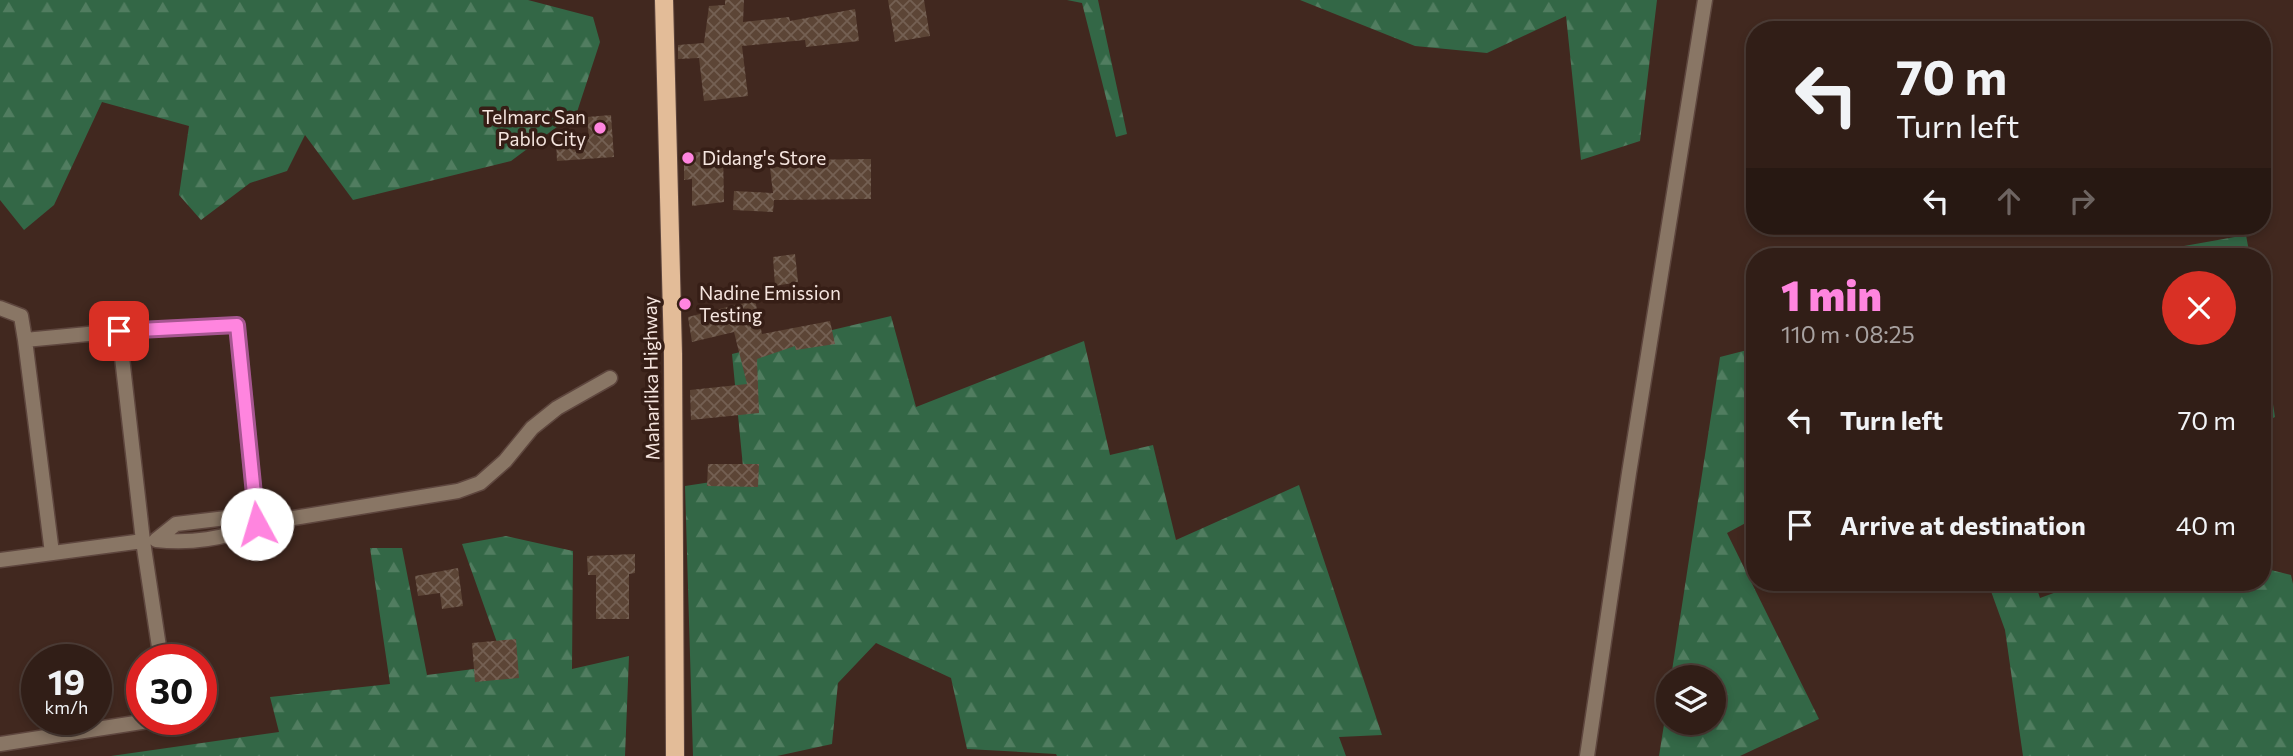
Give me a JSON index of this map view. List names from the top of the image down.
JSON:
{
  "streets": {
    "main road": ["Maharlika Highway"]
  },
  "places": ["Telmarc San Pablo City", "Didang's Store", "Nadine Emission Testing"],
  "page": {
    "turn": ["70 m", "Turn left"],
    "heading": ["1 min", "110 m · 08:25"],
    "list": [
      {
        "name": "Turn left",
        "value": "70 m"
      },
      {
        "name": "Arrive at destination",
        "value": "40 m"
      }
    ],
    "speed": "19 km/h",
    "limit": "30"
  }
}
